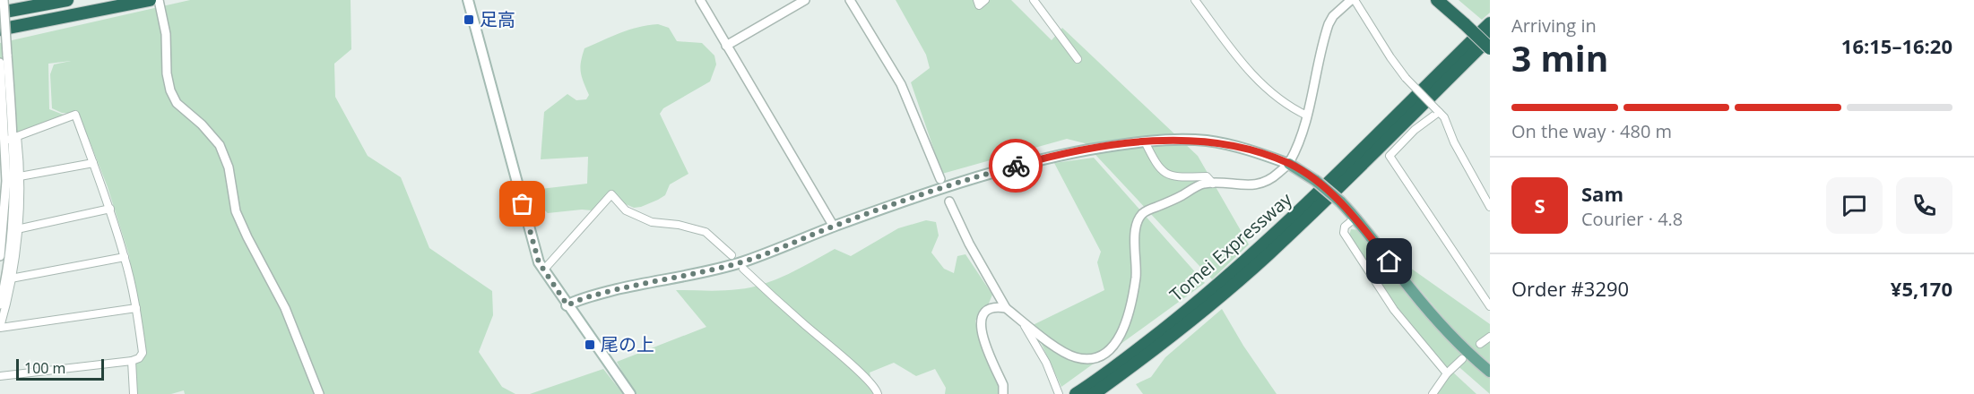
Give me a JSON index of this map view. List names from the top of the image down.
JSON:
{
  "streets": {
    "highway": ["Tomei Expressway"]
  },
  "places": {
    "transit": ["足高", "尾の上"]
  },
  "scale_bar": "100 m",
  "page": {
    "heading": ["3 min", "Arriving in", "16:15–16:20"],
    "panel": [
      "Sam",
      "Courier · 4.8",
      "Order #3290",
      "¥5,170"
    ],
    "bar": "On the way · 480 m",
    "round": "S",
    "scale": "100 m"
  }
}
